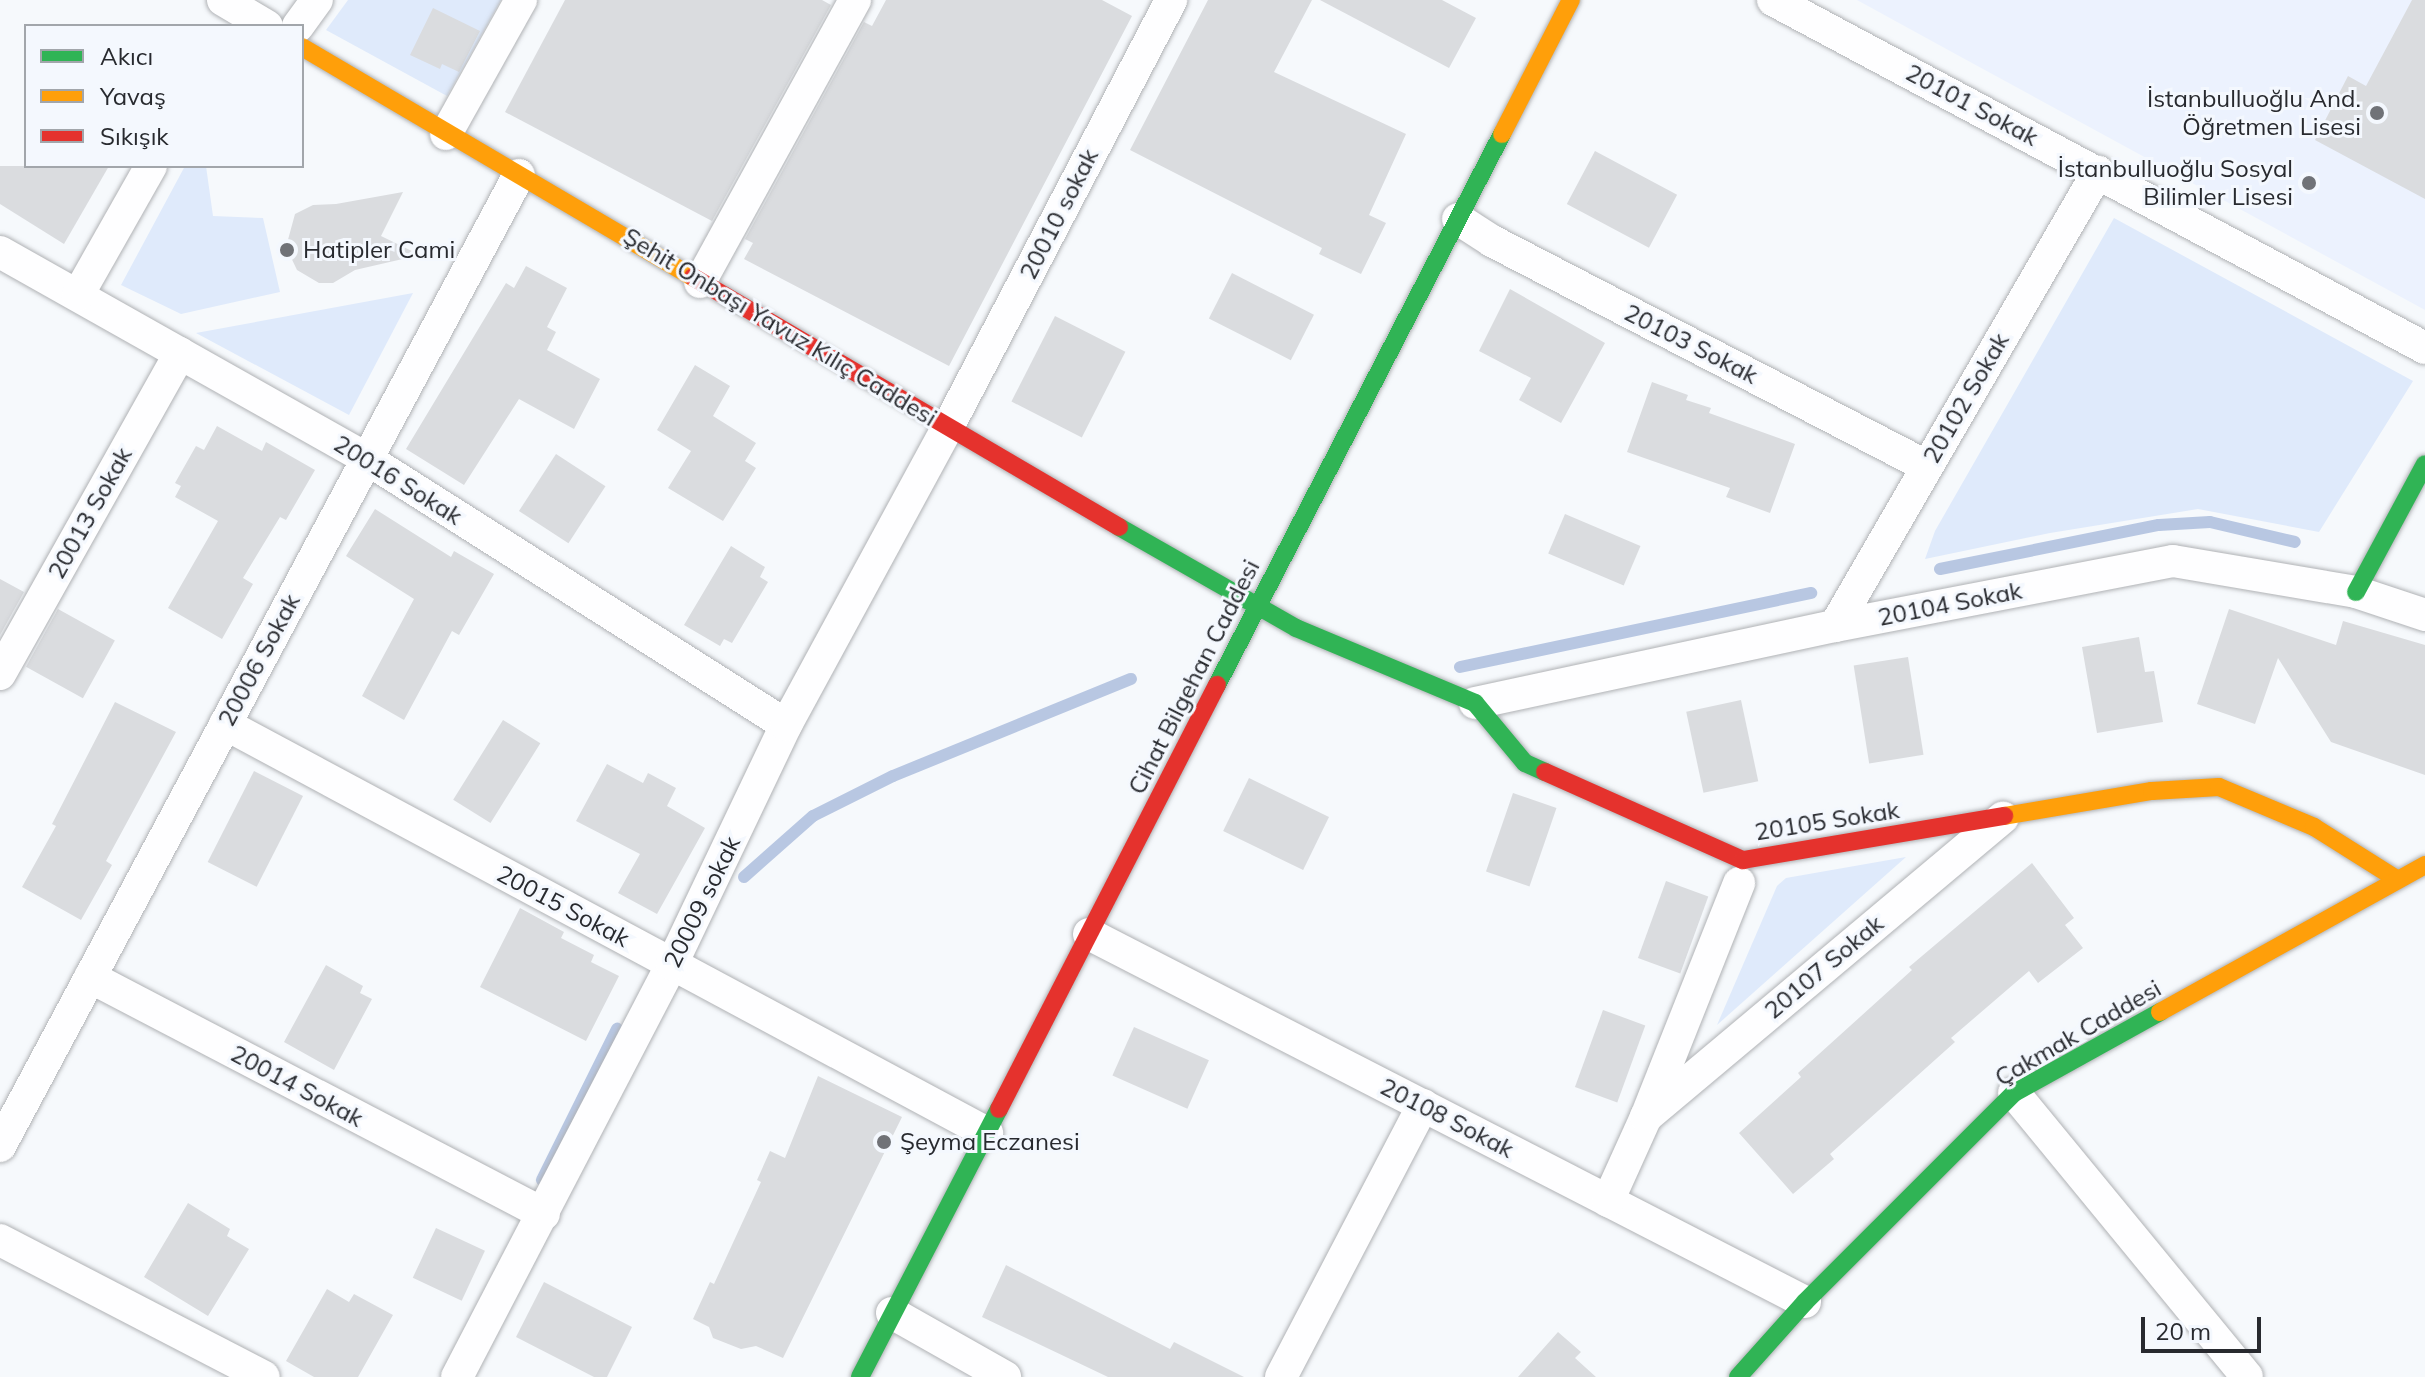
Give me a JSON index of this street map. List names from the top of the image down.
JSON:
{
  "streets": {
    "main road": [
      "Şehit Onbaşı Yavuz Kılıç Caddesi",
      "Cihat Bilgehan Caddesi",
      "20105 Sokak",
      "Çakmak Caddesi"
    ],
    "street": [
      "20101 Sokak",
      "20010 sokak",
      "20103 Sokak",
      "20102 Sokak",
      "20016 Sokak",
      "20013 Sokak",
      "20104 Sokak",
      "20006 Sokak",
      "20009 sokak",
      "20015 Sokak",
      "20107 Sokak",
      "20014 Sokak",
      "20108 Sokak"
    ]
  },
  "crossings": [
    ["20101 Sokak", "20102 Sokak"],
    ["20010 sokak", "Şehit Onbaşı Yavuz Kılıç Caddesi"],
    ["20010 sokak", "20009 sokak"],
    ["Şehit Onbaşı Yavuz Kılıç Caddesi", "20006 Sokak"],
    ["Şehit Onbaşı Yavuz Kılıç Caddesi", "Cihat Bilgehan Caddesi"],
    ["Şehit Onbaşı Yavuz Kılıç Caddesi", "20105 Sokak"],
    ["Şehit Onbaşı Yavuz Kılıç Caddesi", "20009 sokak"],
    ["20103 Sokak", "20102 Sokak"],
    ["20103 Sokak", "Cihat Bilgehan Caddesi"],
    ["20102 Sokak", "20104 Sokak"],
    ["20016 Sokak", "20013 Sokak"],
    ["20016 Sokak", "20006 Sokak"],
    ["20016 Sokak", "20009 sokak"],
    ["20104 Sokak", "20105 Sokak"],
    ["20006 Sokak", "20015 Sokak"],
    ["20006 Sokak", "20014 Sokak"],
    ["Cihat Bilgehan Caddesi", "20105 Sokak"],
    ["Cihat Bilgehan Caddesi", "20015 Sokak"],
    ["Cihat Bilgehan Caddesi", "20108 Sokak"],
    ["20105 Sokak", "20107 Sokak"],
    ["20105 Sokak", "Çakmak Caddesi"],
    ["20009 sokak", "20015 Sokak"],
    ["20009 sokak", "20014 Sokak"],
    ["Çakmak Caddesi", "20108 Sokak"]
  ],
  "places": [
    "İstanbulluoğlu And. Öğretmen Lisesi",
    "İstanbulluoğlu Sosyal Bilimler Lisesi",
    "Hatipler Cami",
    "Şeyma Eczanesi"
  ],
  "legend": ["Akıcı", "Yavaş", "Sıkışık"],
  "scale_bar": "20 m"
}
